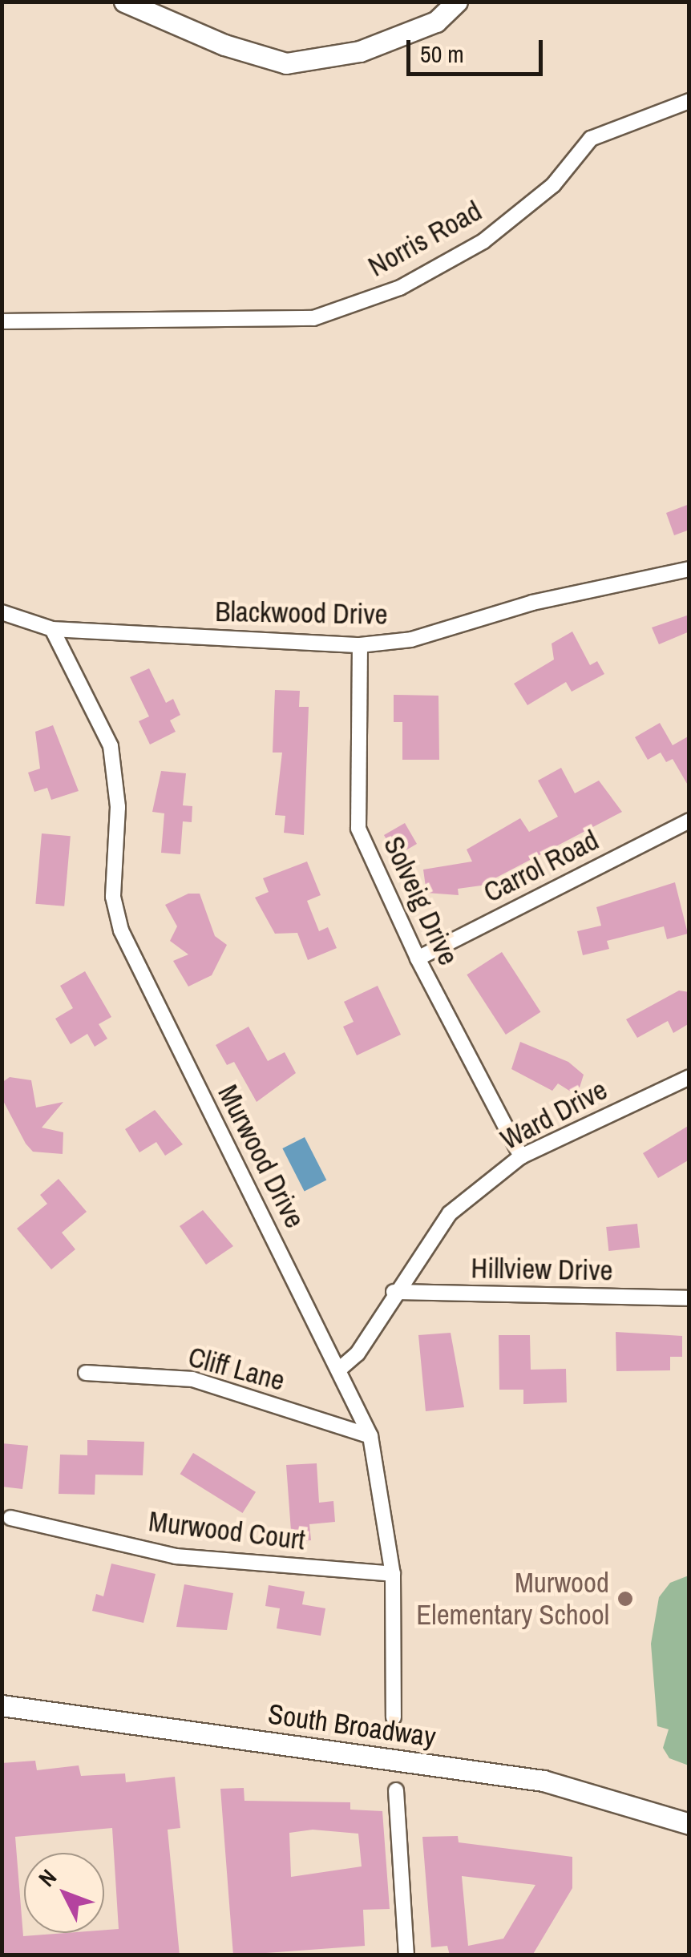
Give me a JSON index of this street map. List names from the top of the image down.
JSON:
{
  "streets": {
    "main road": ["South Broadway"],
    "street": [
      "Norris Road",
      "Blackwood Drive",
      "Carrol Road",
      "Solveig Drive",
      "Ward Drive",
      "Murwood Drive",
      "Hillview Drive",
      "Cliff Lane",
      "Murwood Court"
    ]
  },
  "crossings": [
    ["Blackwood Drive", "Solveig Drive"],
    ["Blackwood Drive", "Murwood Drive"],
    ["Carrol Road", "Solveig Drive"],
    ["Solveig Drive", "Ward Drive"],
    ["Ward Drive", "Murwood Drive"],
    ["Ward Drive", "Hillview Drive"],
    ["Murwood Drive", "Cliff Lane"],
    ["Murwood Drive", "Murwood Court"]
  ],
  "places": ["Murwood Elementary School"],
  "scale_bar": "50 m",
  "north": "top left"
}
